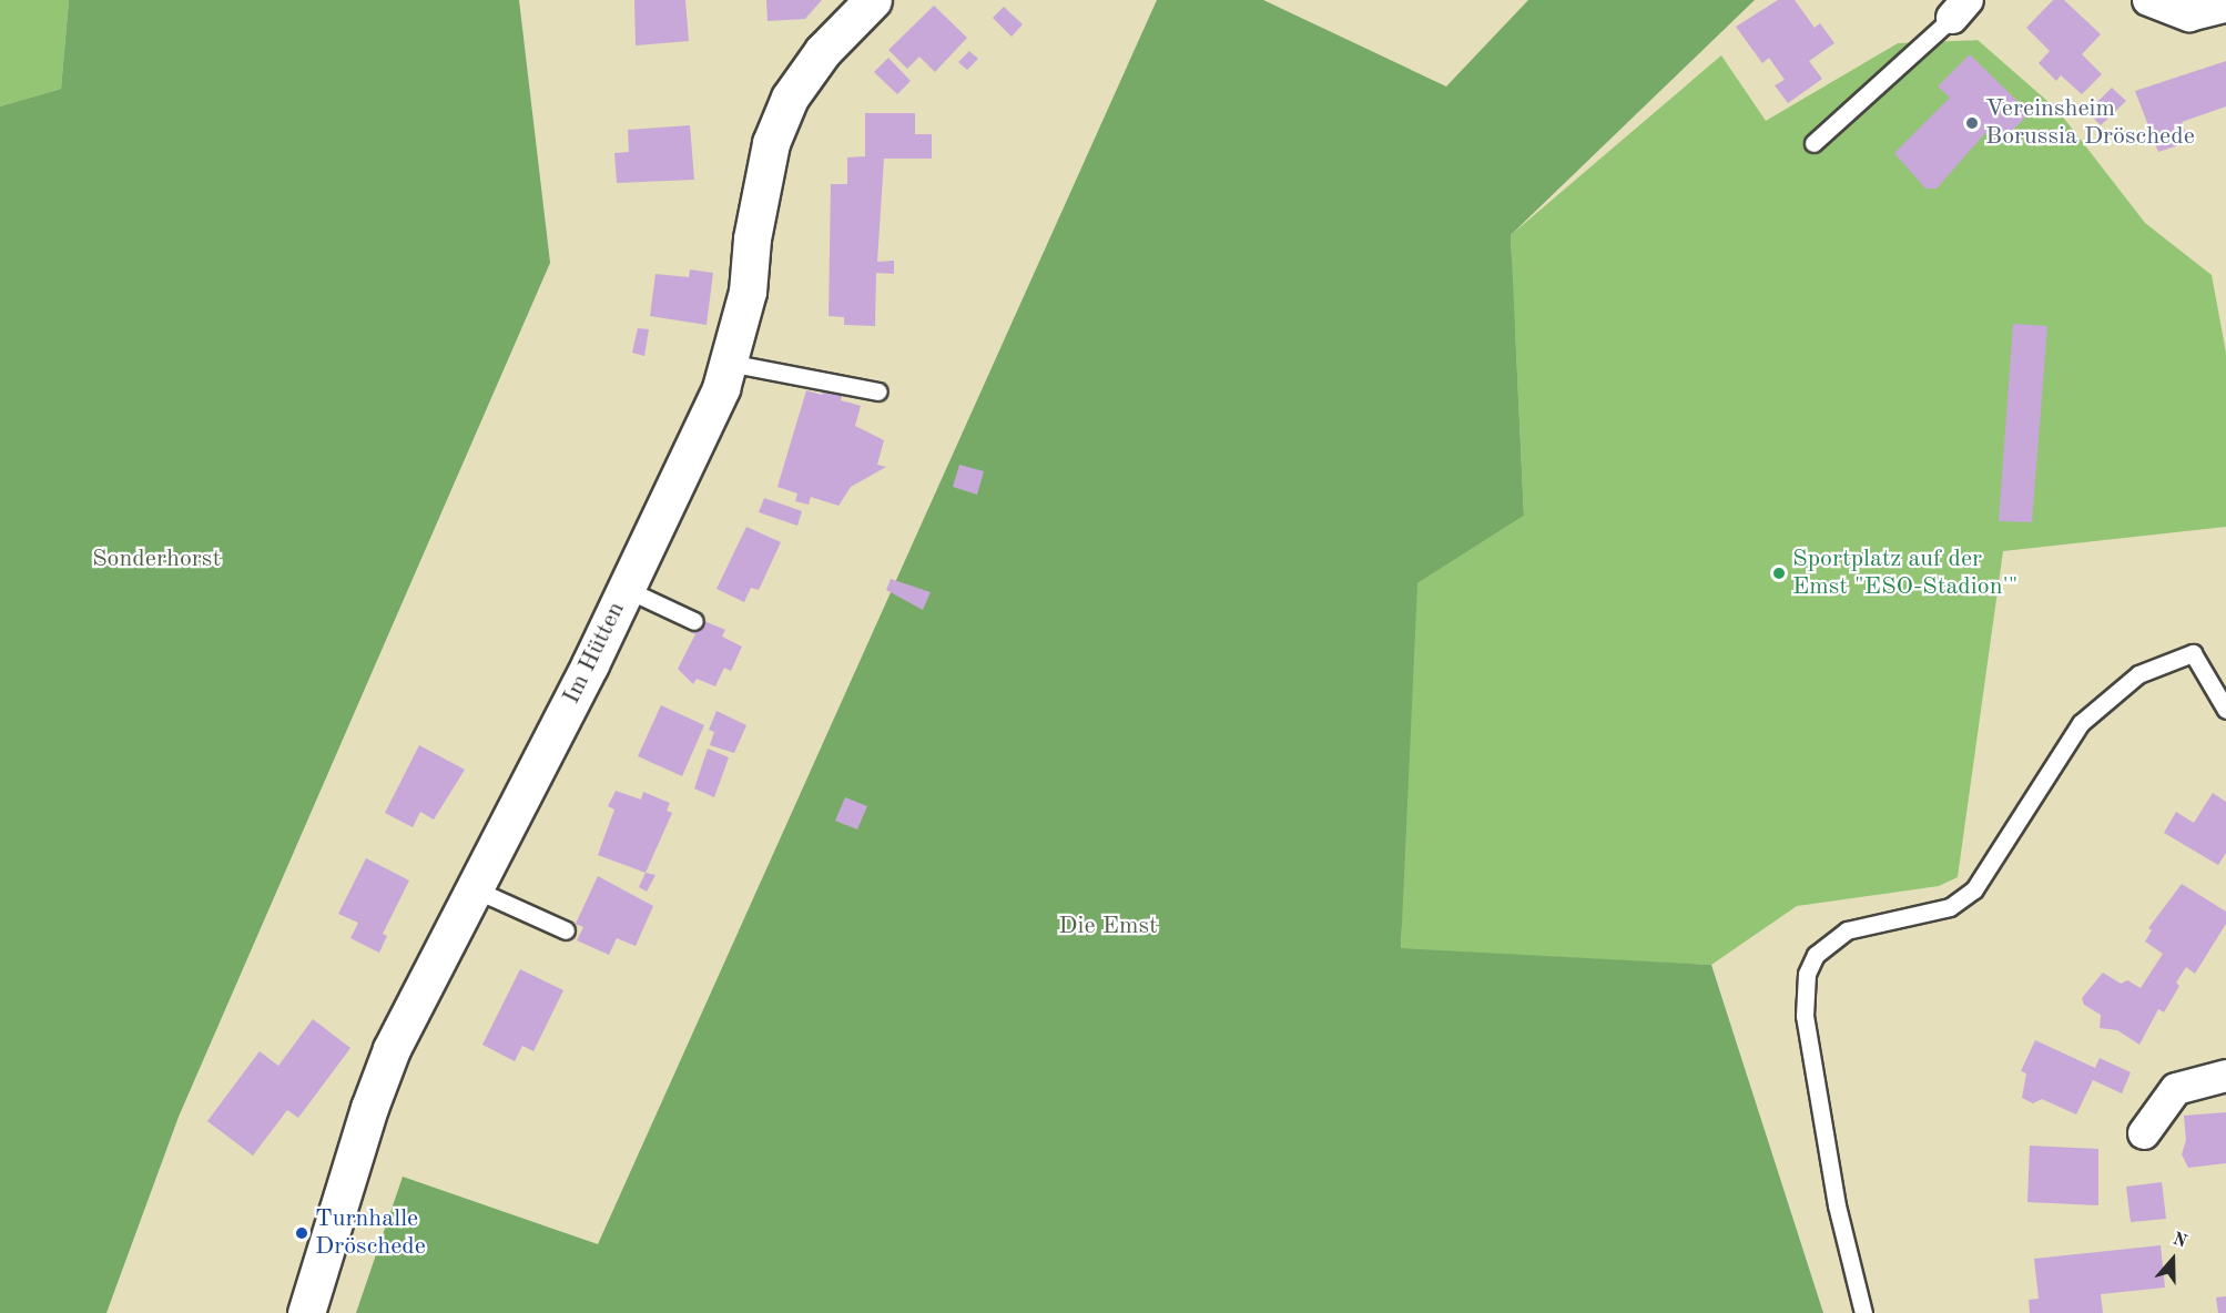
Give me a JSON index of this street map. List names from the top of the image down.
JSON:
{
  "streets": {
    "street": ["Im Hütten"]
  },
  "parks": ["Sonderhorst", "Die Emst"],
  "places": ["Vereinsheim Borussia Dröschede", "Sportplatz auf der Emst \"ESO-Stadion'\"", "Turnhalle Dröschede"],
  "north": "top"
}
